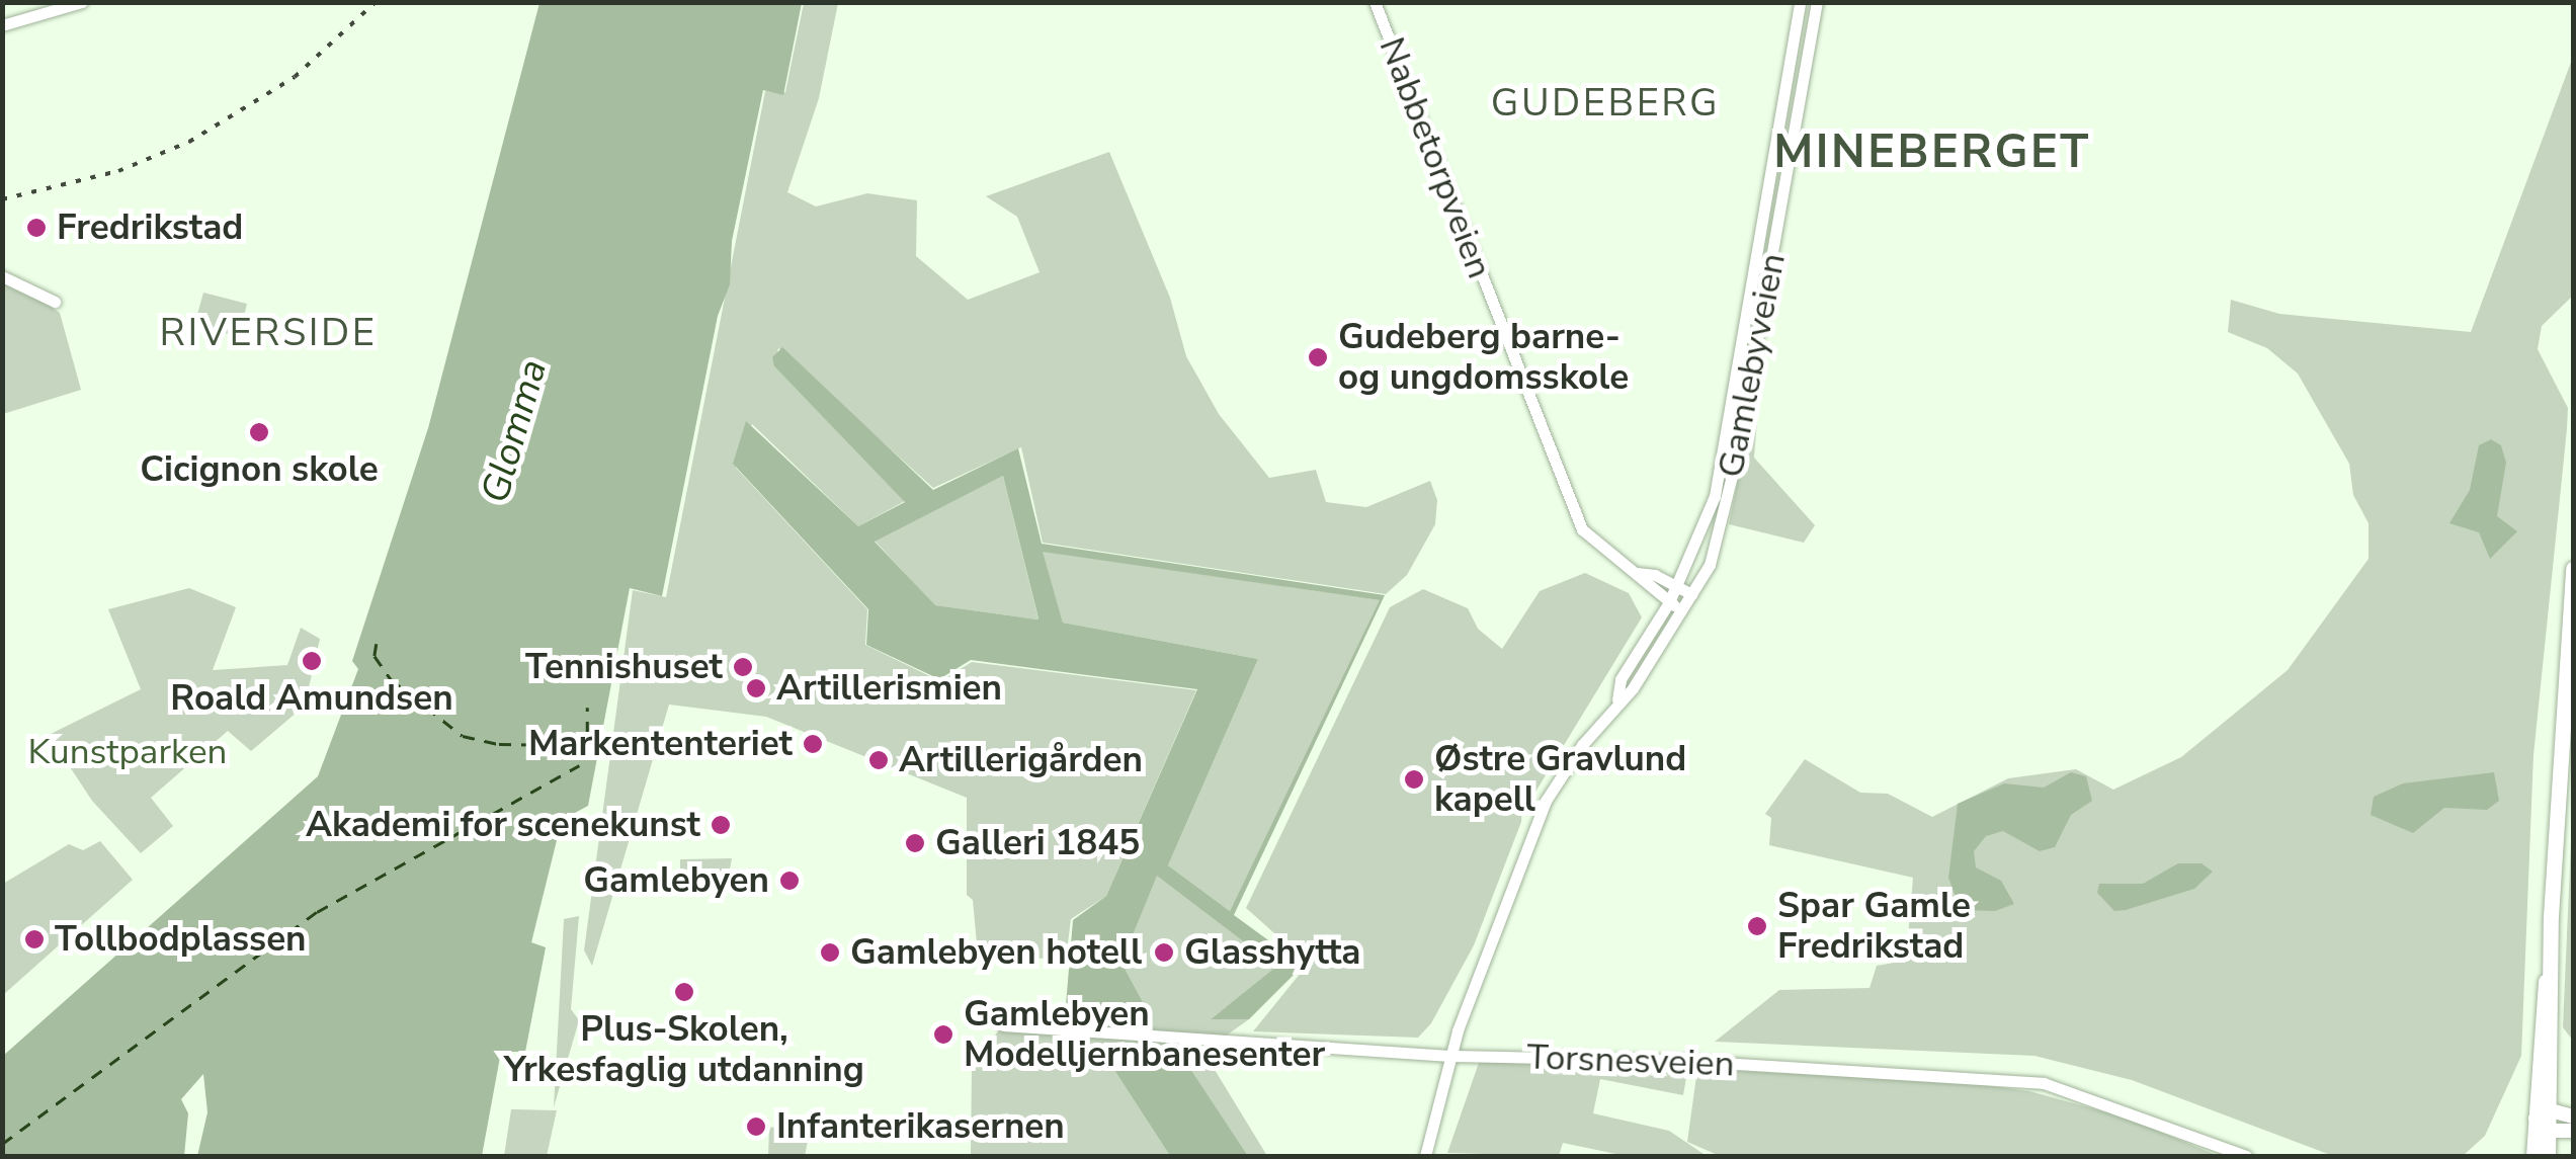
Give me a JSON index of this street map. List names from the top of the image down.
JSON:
{
  "streets": {
    "street": ["Nabbetorpveien", "Gamlebyveien", "Torsnesveien"]
  },
  "crossings": [
    ["Nabbetorpveien", "Gamlebyveien"],
    ["Gamlebyveien", "Torsnesveien"]
  ],
  "districts": ["GUDEBERG", "MINEBERGET", "RIVERSIDE"],
  "water": ["Glomma"],
  "parks": ["Kunstparken"],
  "places": [
    "Fredrikstad",
    "Gudeberg barne- og ungdomsskole",
    "Cicignon skole",
    "Roald Amundsen",
    "Tennishuset",
    "Artillerismien",
    "Markententeriet",
    "Artillerigården",
    "Østre Gravlund kapell",
    "Akademi for scenekunst",
    "Galleri 1845",
    "Gamlebyen",
    "Spar Gamle Fredrikstad",
    "Tollbodplassen",
    "Gamlebyen hotell",
    "Glasshytta",
    "Plus-Skolen, Yrkesfaglig utdanning",
    "Gamlebyen Modelljernbanesenter",
    "Infanterikasernen"
  ]
}
